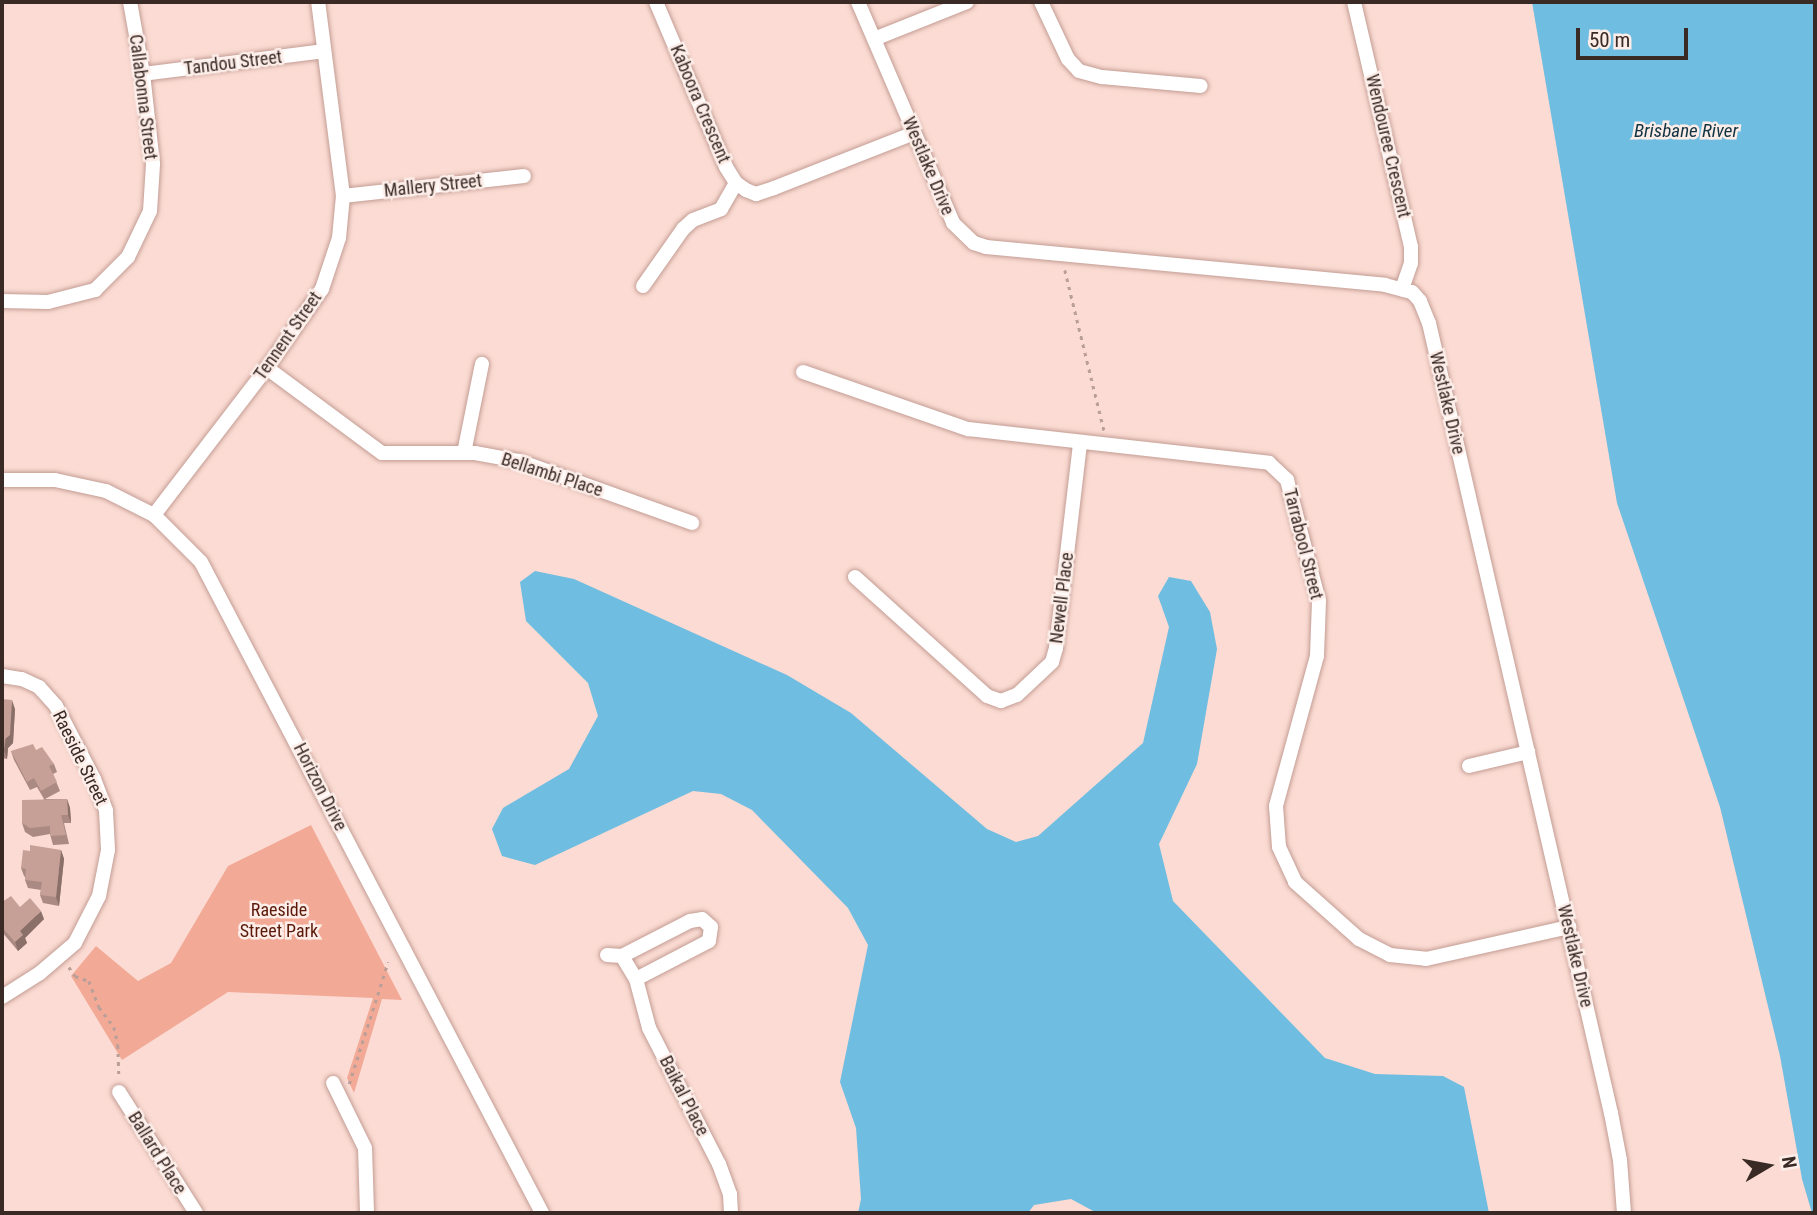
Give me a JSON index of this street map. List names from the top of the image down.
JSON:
{
  "streets": {
    "street": [
      "Tandou Street",
      "Callabonna Street",
      "Kaboora Crescent",
      "Wendouree Crescent",
      "Westlake Drive",
      "Mallery Street",
      "Tennent Street",
      "Bellambi Place",
      "Tarrabool Street",
      "Newell Place",
      "Raeside Street",
      "Horizon Drive",
      "Baikal Place",
      "Ballard Place"
    ]
  },
  "crossings": [
    ["Tandou Street", "Callabonna Street"],
    ["Tandou Street", "Tennent Street"],
    ["Kaboora Crescent", "Westlake Drive"],
    ["Wendouree Crescent", "Westlake Drive"],
    ["Westlake Drive", "Tarrabool Street"],
    ["Mallery Street", "Tennent Street"],
    ["Tennent Street", "Bellambi Place"],
    ["Tennent Street", "Horizon Drive"],
    ["Tarrabool Street", "Newell Place"]
  ],
  "water": ["Brisbane River"],
  "parks": ["Raeside Street Park"],
  "scale_bar": "50 m",
  "north": "right"
}
